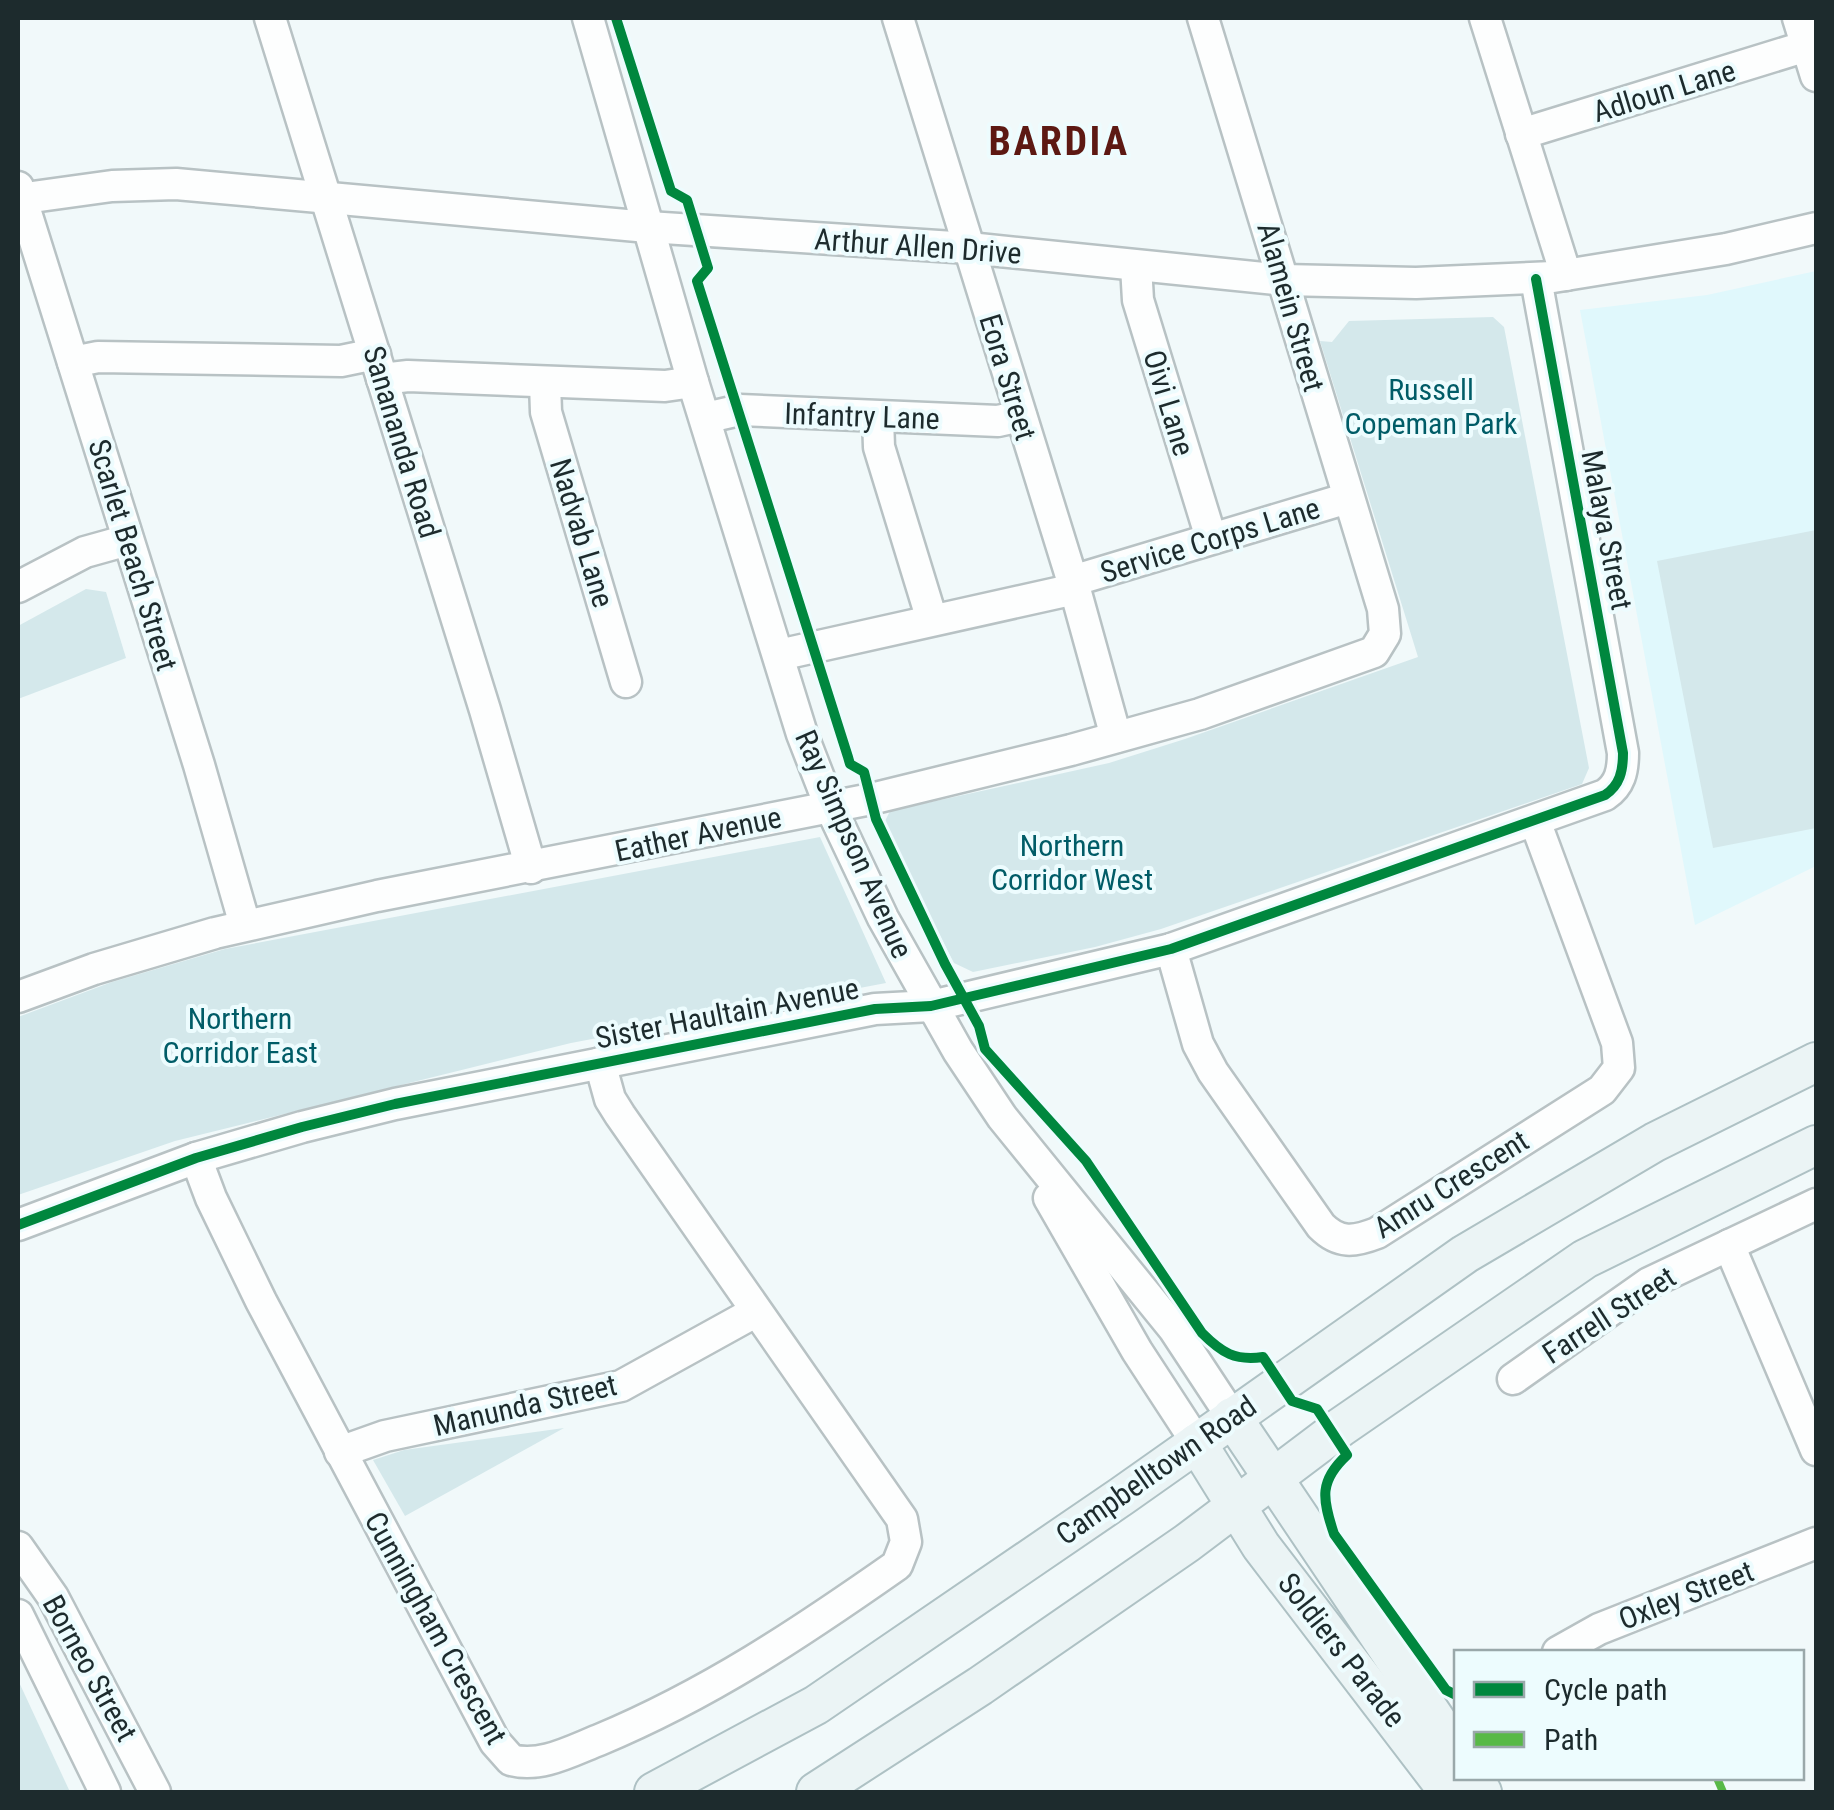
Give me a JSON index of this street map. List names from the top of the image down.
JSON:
{
  "streets": {
    "main road": ["Campbelltown Road", "Soldiers Parade"],
    "street": [
      "Adloun Lane",
      "Arthur Allen Drive",
      "Alamein Street",
      "Eora Street",
      "Oivi Lane",
      "Infantry Lane",
      "Sanananda Road",
      "Malaya Street",
      "Nadvab Lane",
      "Service Corps Lane",
      "Scarlet Beach Street",
      "Eather Avenue",
      "Ray Simpson Avenue",
      "Sister Haultain Avenue",
      "Amru Crescent",
      "Farrell Street",
      "Manunda Street",
      "Oxley Street",
      "Cunningham Crescent",
      "Borneo Street"
    ]
  },
  "crossings": [
    ["Arthur Allen Drive", "Alamein Street"],
    ["Arthur Allen Drive", "Eora Street"],
    ["Arthur Allen Drive", "Oivi Lane"],
    ["Arthur Allen Drive", "Sanananda Road"],
    ["Arthur Allen Drive", "Malaya Street"],
    ["Arthur Allen Drive", "Scarlet Beach Street"],
    ["Arthur Allen Drive", "Ray Simpson Avenue"],
    ["Alamein Street", "Service Corps Lane"],
    ["Alamein Street", "Eather Avenue"],
    ["Eora Street", "Infantry Lane"],
    ["Eora Street", "Service Corps Lane"],
    ["Eora Street", "Eather Avenue"],
    ["Oivi Lane", "Service Corps Lane"],
    ["Infantry Lane", "Ray Simpson Avenue"],
    ["Sanananda Road", "Eather Avenue"],
    ["Malaya Street", "Sister Haultain Avenue"],
    ["Service Corps Lane", "Ray Simpson Avenue"],
    ["Scarlet Beach Street", "Eather Avenue"],
    ["Eather Avenue", "Ray Simpson Avenue"],
    ["Ray Simpson Avenue", "Sister Haultain Avenue"],
    ["Ray Simpson Avenue", "Campbelltown Road"],
    ["Ray Simpson Avenue", "Soldiers Parade"],
    ["Sister Haultain Avenue", "Amru Crescent"],
    ["Sister Haultain Avenue", "Cunningham Crescent"],
    ["Manunda Street", "Cunningham Crescent"],
    ["Campbelltown Road", "Soldiers Parade"]
  ],
  "districts": ["BARDIA"],
  "parks": ["Russell Copeman Park", "Northern Corridor West", "Northern Corridor East"],
  "legend": ["Cycle path", "Path"]
}
